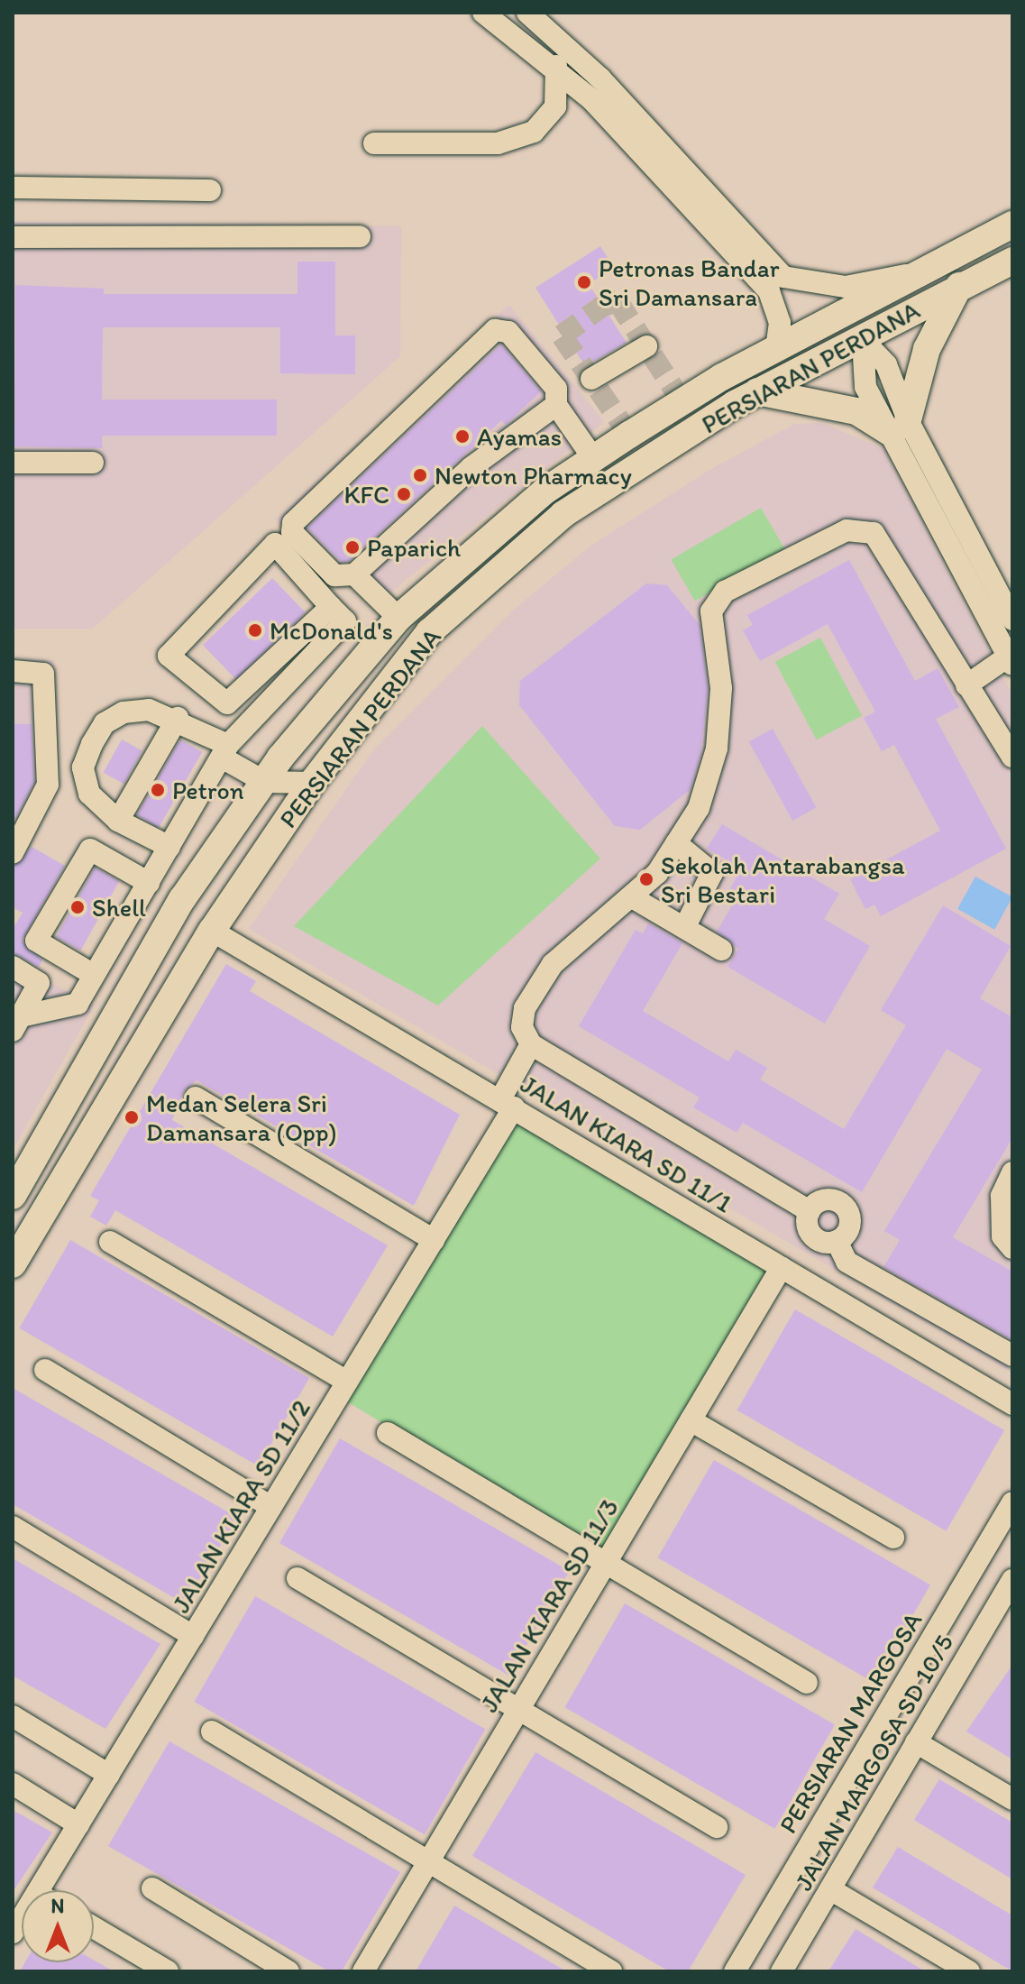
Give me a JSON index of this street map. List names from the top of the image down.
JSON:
{
  "streets": {
    "main road": ["PERSIARAN PERDANA"],
    "street": [
      "JALAN KIARA SD 11/1",
      "JALAN KIARA SD 11/2",
      "JALAN KIARA SD 11/3",
      "PERSIARAN MARGOSA",
      "JALAN MARGOSA SD 10/5"
    ]
  },
  "crossings": [
    ["PERSIARAN PERDANA", "JALAN KIARA SD 11/1"],
    ["JALAN KIARA SD 11/1", "JALAN KIARA SD 11/2"],
    ["JALAN KIARA SD 11/1", "JALAN KIARA SD 11/3"]
  ],
  "places": [
    "Petronas Bandar Sri Damansara",
    "Ayamas",
    "Newton Pharmacy",
    "KFC",
    "Paparich",
    "McDonald's",
    "Petron",
    "Sekolah Antarabangsa Sri Bestari",
    "Shell",
    "Medan Selera Sri Damansara (Opp)"
  ],
  "north": "top"
}
